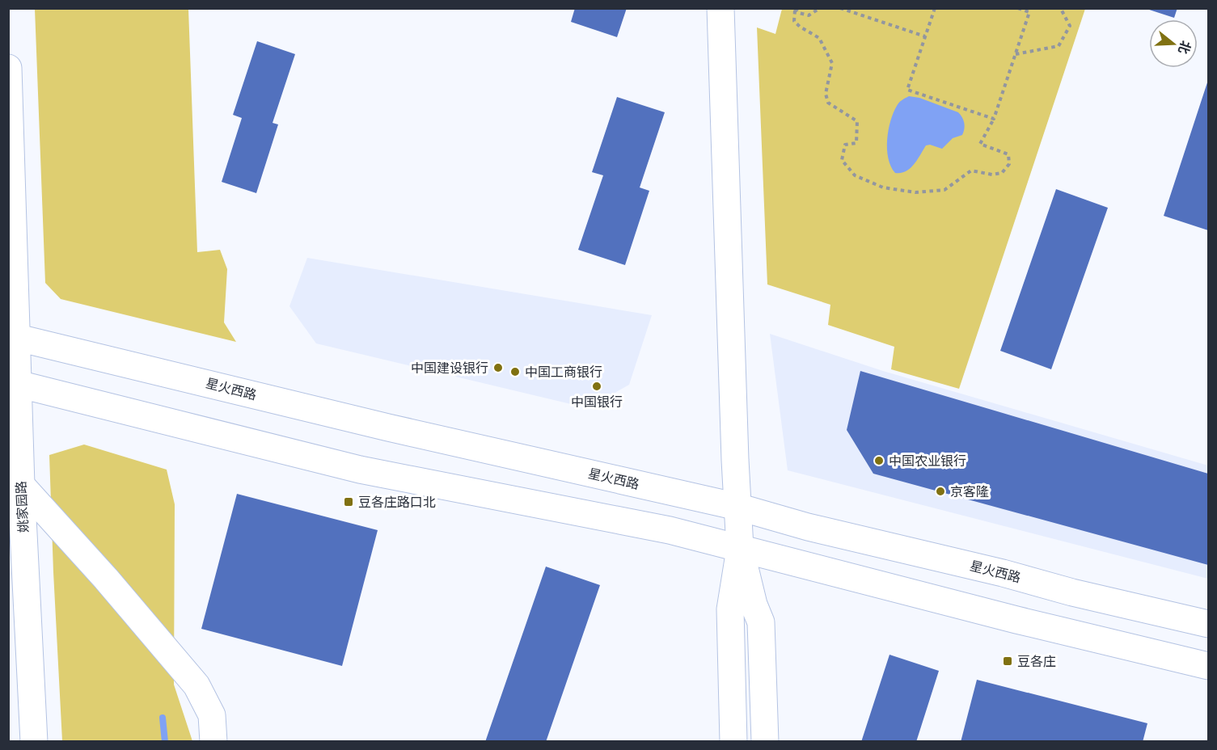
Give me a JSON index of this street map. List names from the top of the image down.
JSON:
{
  "streets": {
    "main road": ["星火西路", "姚家园路"]
  },
  "crossings": [
    ["星火西路", "姚家园路"]
  ],
  "places": {
    "other": [
      "中国建设银行",
      "中国工商银行",
      "中国银行",
      "中国农业银行",
      "京客隆"
    ],
    "transit": ["豆各庄路口北", "豆各庄"]
  },
  "north": "right"
}
